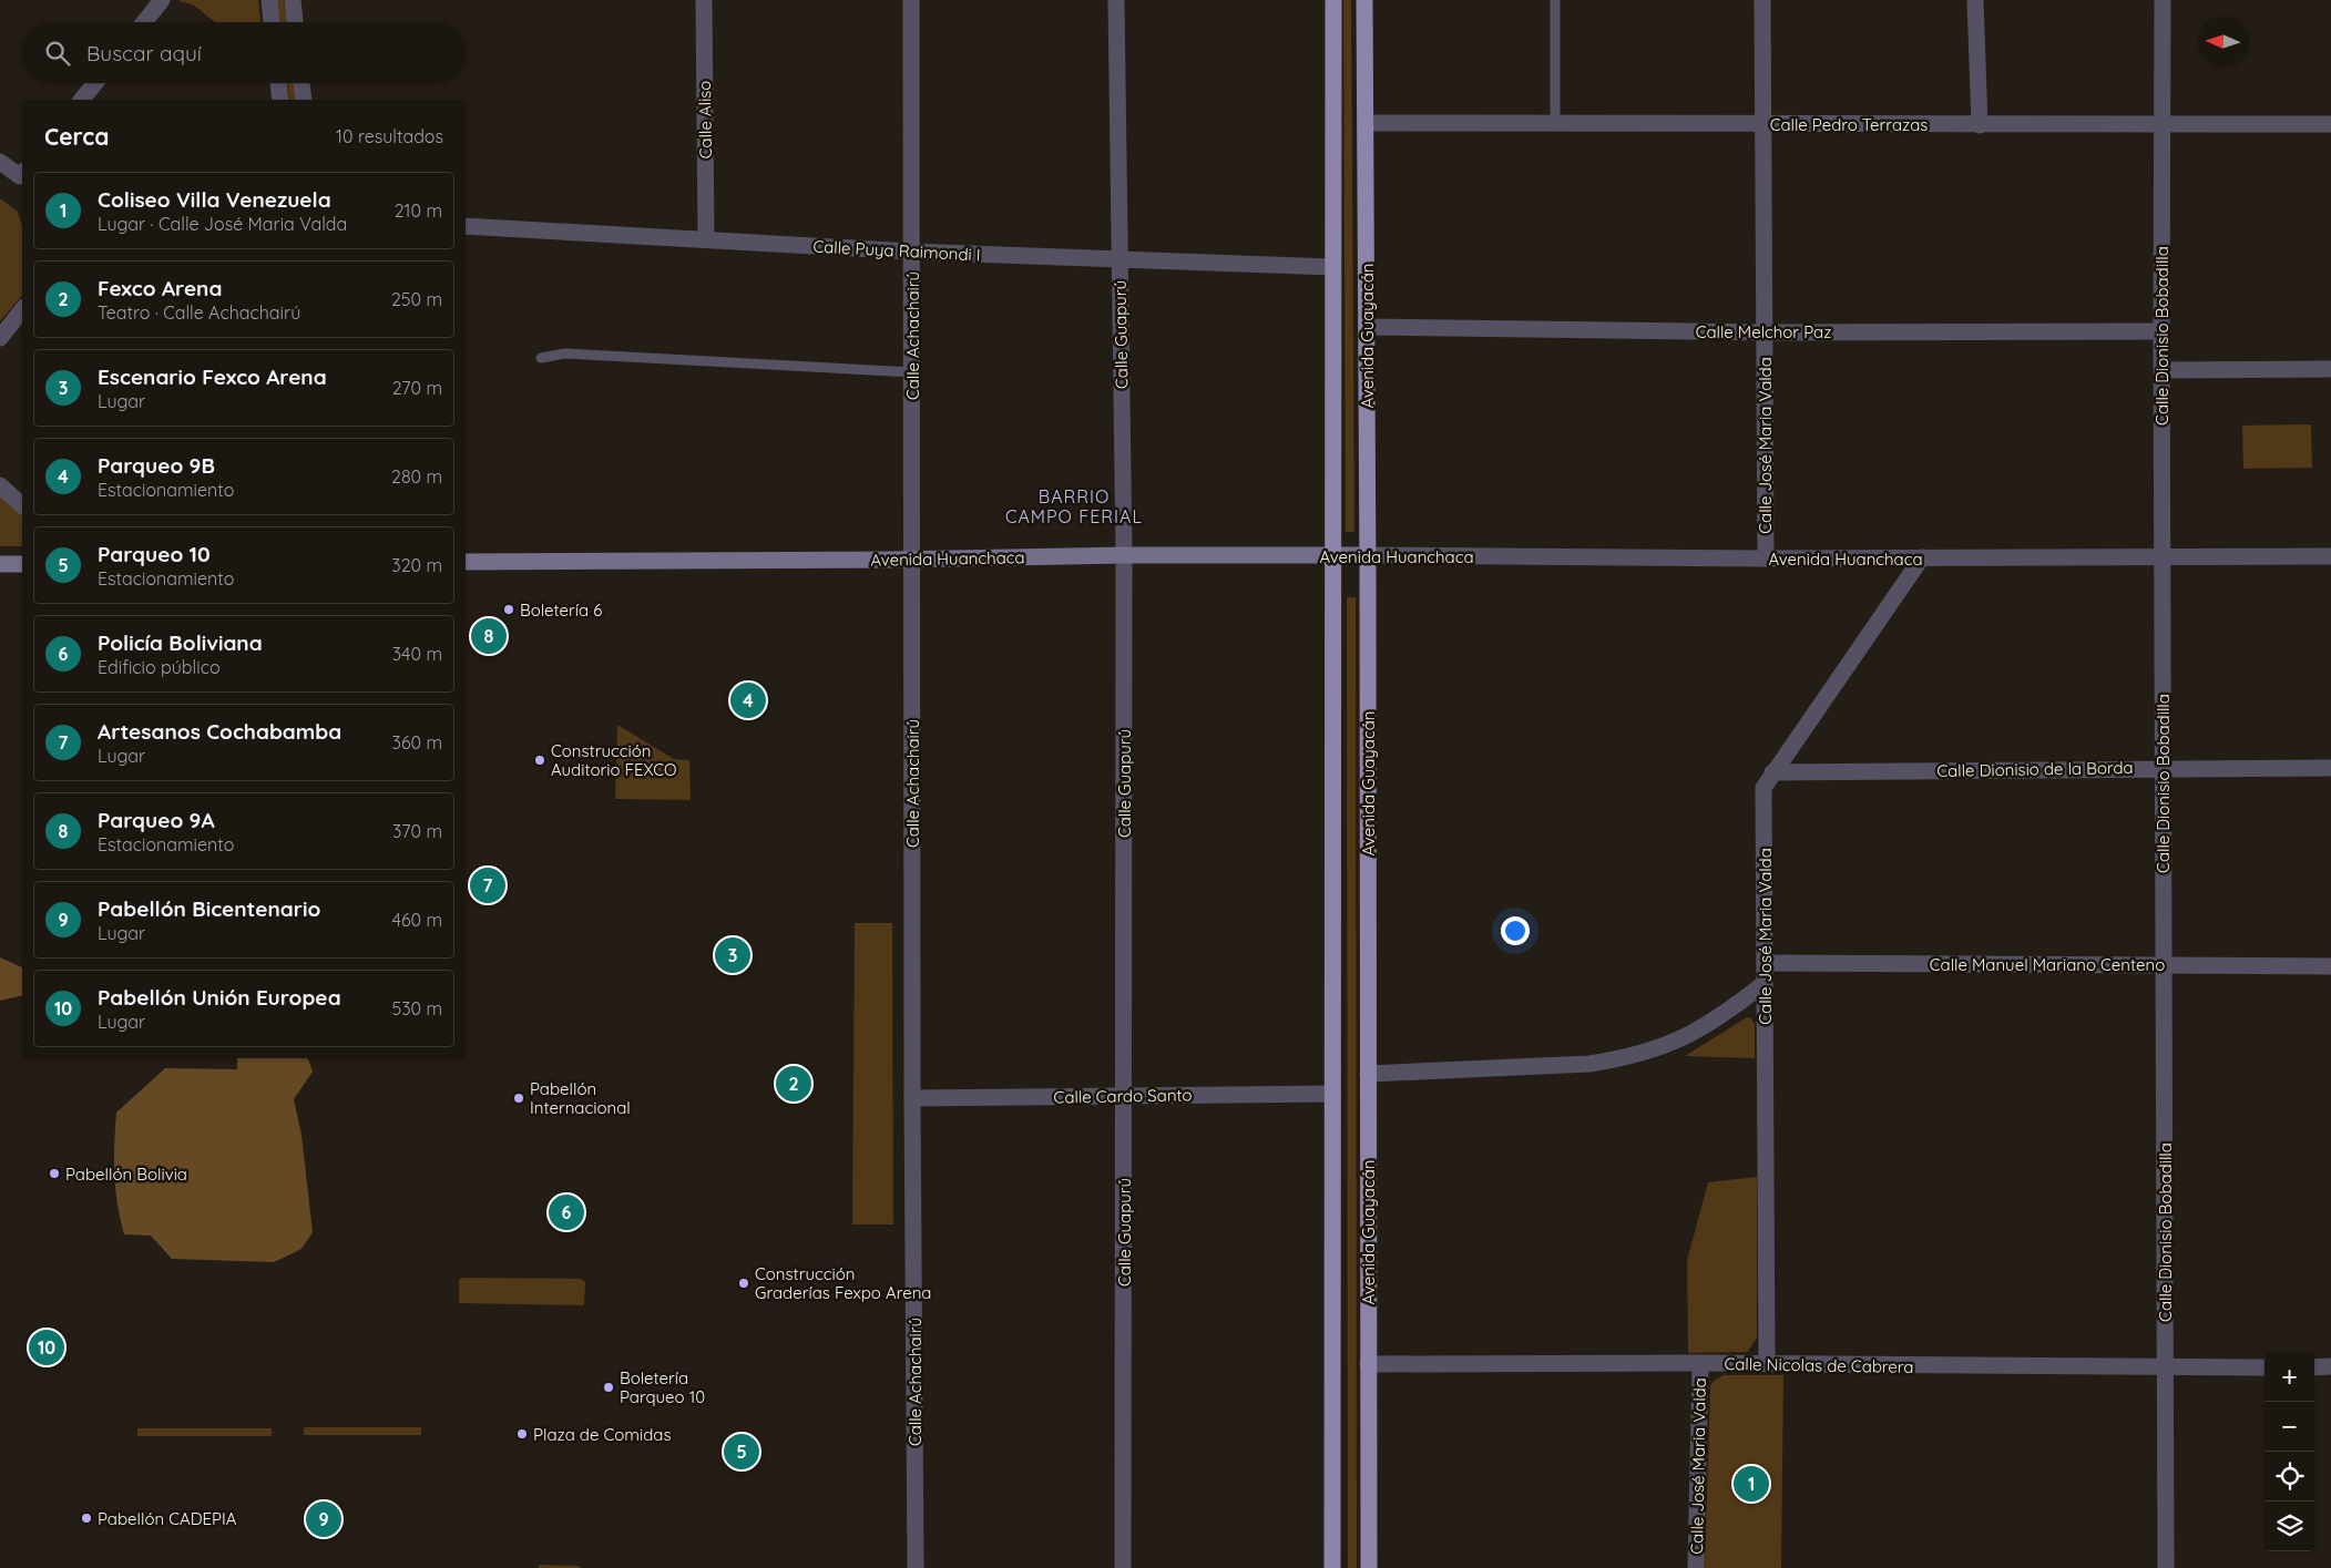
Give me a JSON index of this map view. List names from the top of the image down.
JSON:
{
  "streets": {
    "main road": ["Avenida Guayacán"],
    "street": [
      "Calle Aliso",
      "Calle Pedro Terrazas",
      "Calle Puya Raimondi I",
      "Calle Melchor Paz",
      "Calle Guapurú",
      "Calle Achachairú",
      "Calle Dionisio Bobadilla",
      "Calle José Maria Valda",
      "Avenida Huanchaca",
      "Calle Dionisio de la Borda",
      "Calle Manuel Mariano Centeno",
      "Calle Cardo Santo",
      "Calle Nicolas de Cabrera"
    ]
  },
  "crossings": [
    ["Calle Aliso", "Calle Puya Raimondi I"],
    ["Calle Pedro Terrazas", "Avenida Guayacán"],
    ["Calle Pedro Terrazas", "Calle Dionisio Bobadilla"],
    ["Calle Pedro Terrazas", "Calle José Maria Valda"],
    ["Calle Puya Raimondi I", "Calle Guapurú"],
    ["Calle Puya Raimondi I", "Calle Achachairú"],
    ["Calle Puya Raimondi I", "Avenida Guayacán"],
    ["Calle Melchor Paz", "Avenida Guayacán"],
    ["Calle Melchor Paz", "Calle Dionisio Bobadilla"],
    ["Calle Melchor Paz", "Calle José Maria Valda"],
    ["Calle Guapurú", "Avenida Huanchaca"],
    ["Calle Guapurú", "Calle Cardo Santo"],
    ["Calle Achachairú", "Avenida Huanchaca"],
    ["Calle Achachairú", "Calle Cardo Santo"],
    ["Avenida Guayacán", "Avenida Huanchaca"],
    ["Avenida Guayacán", "Calle Cardo Santo"],
    ["Avenida Guayacán", "Calle Nicolas de Cabrera"],
    ["Calle Dionisio Bobadilla", "Avenida Huanchaca"],
    ["Calle Dionisio Bobadilla", "Calle Dionisio de la Borda"],
    ["Calle Dionisio Bobadilla", "Calle Manuel Mariano Centeno"],
    ["Calle Dionisio Bobadilla", "Calle Nicolas de Cabrera"],
    ["Calle José Maria Valda", "Avenida Huanchaca"],
    ["Calle José Maria Valda", "Calle Dionisio de la Borda"],
    ["Calle José Maria Valda", "Calle Manuel Mariano Centeno"],
    ["Calle José Maria Valda", "Calle Nicolas de Cabrera"]
  ],
  "districts": ["BARRIO CAMPO FERIAL"],
  "places": [
    "Boletería 6",
    "Construcción Auditorio FEXCO",
    "Pabellón Internacional",
    "Pabellón Bolivia",
    "Construcción Graderías Fexpo Arena",
    "Boletería Parqueo 10",
    "Plaza de Comidas",
    "Pabellón CADEPIA"
  ],
  "north": "left",
  "page": {
    "search": "Buscar aquí",
    "heading": ["Cerca", "10 resultados"],
    "list": [
      {
        "mark": "1",
        "name": "Coliseo Villa Venezuela",
        "note": "Lugar · Calle José Maria Valda",
        "value": "210 m"
      },
      {
        "mark": "2",
        "name": "Fexco Arena",
        "note": "Teatro · Calle Achachairú",
        "value": "250 m"
      },
      {
        "mark": "3",
        "name": "Escenario Fexco Arena",
        "note": "Lugar",
        "value": "270 m"
      },
      {
        "mark": "4",
        "name": "Parqueo 9B",
        "note": "Estacionamiento",
        "value": "280 m"
      },
      {
        "mark": "5",
        "name": "Parqueo 10",
        "note": "Estacionamiento",
        "value": "320 m"
      },
      {
        "mark": "6",
        "name": "Policía Boliviana",
        "note": "Edificio público",
        "value": "340 m"
      },
      {
        "mark": "7",
        "name": "Artesanos Cochabamba",
        "note": "Lugar",
        "value": "360 m"
      },
      {
        "mark": "8",
        "name": "Parqueo 9A",
        "note": "Estacionamiento",
        "value": "370 m"
      },
      {
        "mark": "9",
        "name": "Pabellón Bicentenario",
        "note": "Lugar",
        "value": "460 m"
      },
      {
        "mark": "10",
        "name": "Pabellón Unión Europea",
        "note": "Lugar",
        "value": "530 m"
      }
    ],
    "pins": [
      "8",
      "4",
      "7",
      "3",
      "2",
      "6",
      "10",
      "5",
      "1",
      "9"
    ],
    "map_buttons": ["+", "−"]
  }
}
